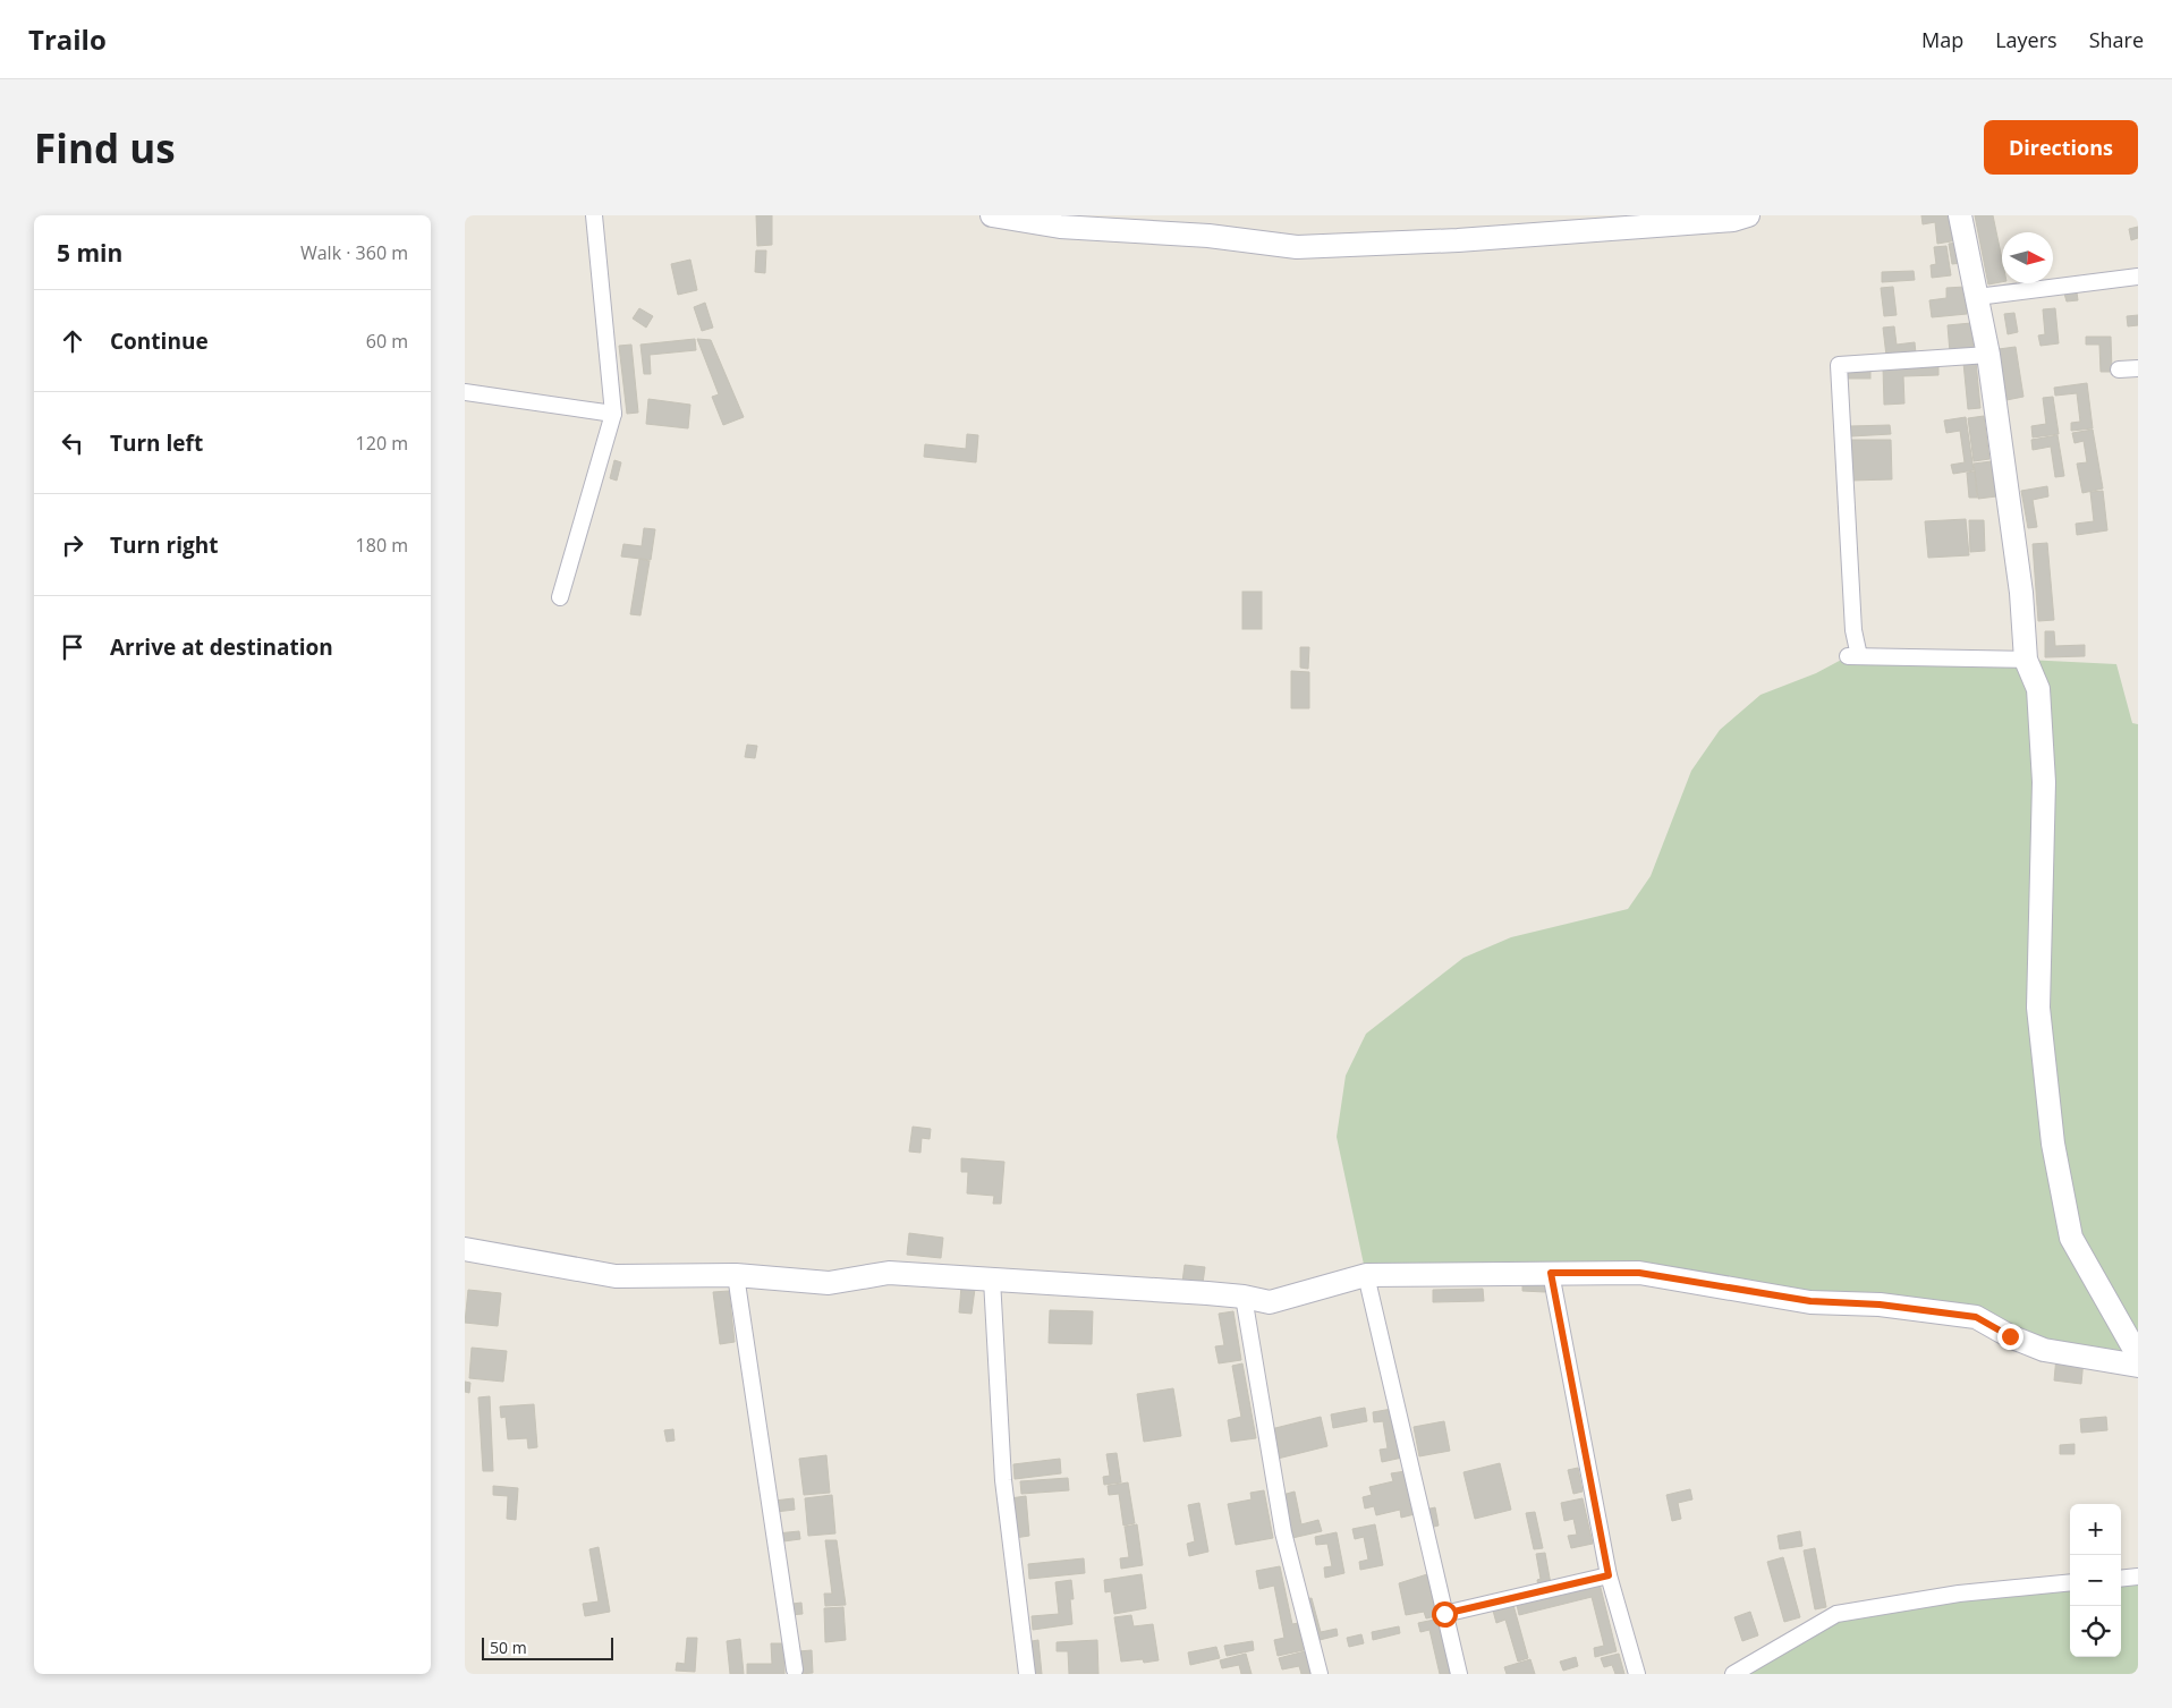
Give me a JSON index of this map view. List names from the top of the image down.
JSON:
{
  "scale_bar": "50 m",
  "north": "right",
  "page": {
    "header": "Trailo",
    "nav": ["Map", "Layers", "Share"],
    "buttons": "Directions",
    "title": "Find us",
    "heading": ["5 min", "Walk · 360 m"],
    "list": [
      ["Continue", "60 m"],
      ["Turn left", "120 m"],
      ["Turn right", "180 m"],
      "Arrive at destination"
    ],
    "map_buttons": ["+", "−"],
    "scale": "50 m"
  }
}
